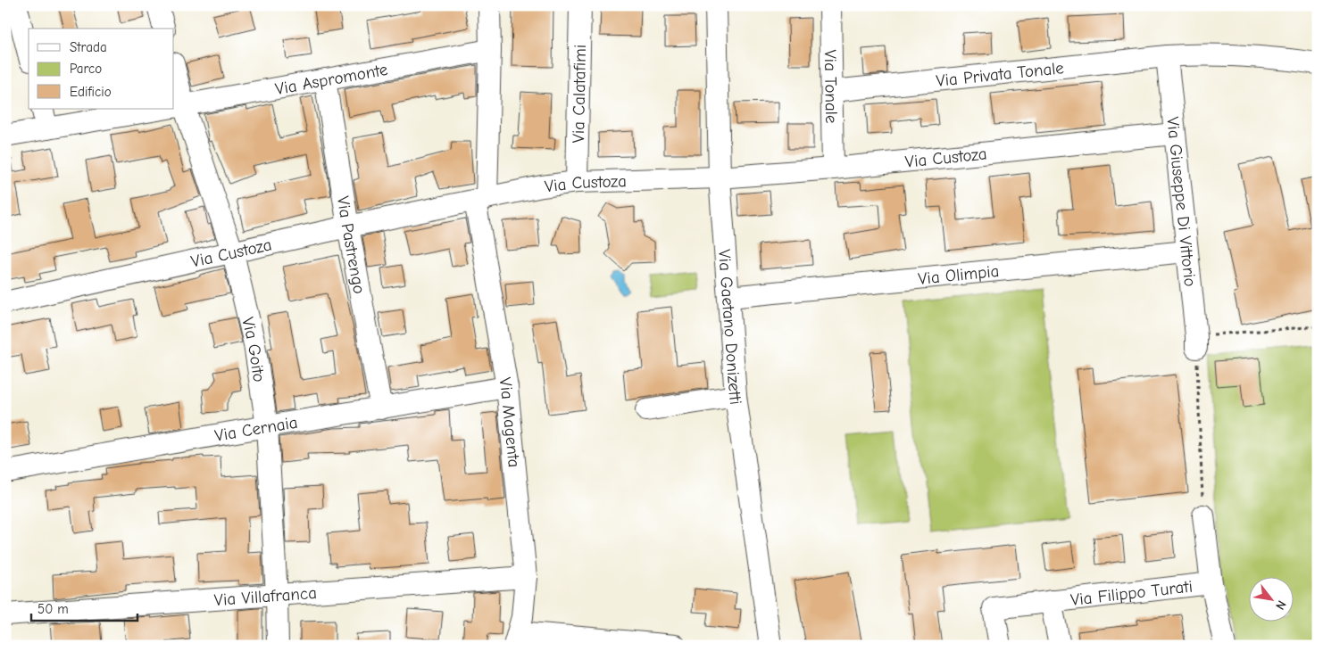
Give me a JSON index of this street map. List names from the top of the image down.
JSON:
{
  "streets": {
    "street": [
      "Via Privata Tonale",
      "Via Aspromonte",
      "Via Tonale",
      "Via Calatafimi",
      "Via Custoza",
      "Via Giuseppe Di Vittorio",
      "Via Pastrengo",
      "Via Olimpia",
      "Via Gaetano Donizetti",
      "Via Goito",
      "Via Magenta",
      "Via Cernaia",
      "Via Filippo Turati",
      "Via Villafranca"
    ]
  },
  "crossings": [
    ["Via Privata Tonale", "Via Tonale"],
    ["Via Privata Tonale", "Via Giuseppe Di Vittorio"],
    ["Via Aspromonte", "Via Pastrengo"],
    ["Via Aspromonte", "Via Goito"],
    ["Via Aspromonte", "Via Magenta"],
    ["Via Tonale", "Via Custoza"],
    ["Via Calatafimi", "Via Custoza"],
    ["Via Custoza", "Via Giuseppe Di Vittorio"],
    ["Via Custoza", "Via Pastrengo"],
    ["Via Custoza", "Via Gaetano Donizetti"],
    ["Via Custoza", "Via Goito"],
    ["Via Custoza", "Via Magenta"],
    ["Via Giuseppe Di Vittorio", "Via Olimpia"],
    ["Via Pastrengo", "Via Cernaia"],
    ["Via Olimpia", "Via Gaetano Donizetti"],
    ["Via Goito", "Via Cernaia"],
    ["Via Goito", "Via Villafranca"],
    ["Via Magenta", "Via Cernaia"],
    ["Via Magenta", "Via Villafranca"]
  ],
  "legend": ["Strada", "Parco", "Edificio"],
  "scale_bar": "50 m",
  "north": "bottom right"
}
